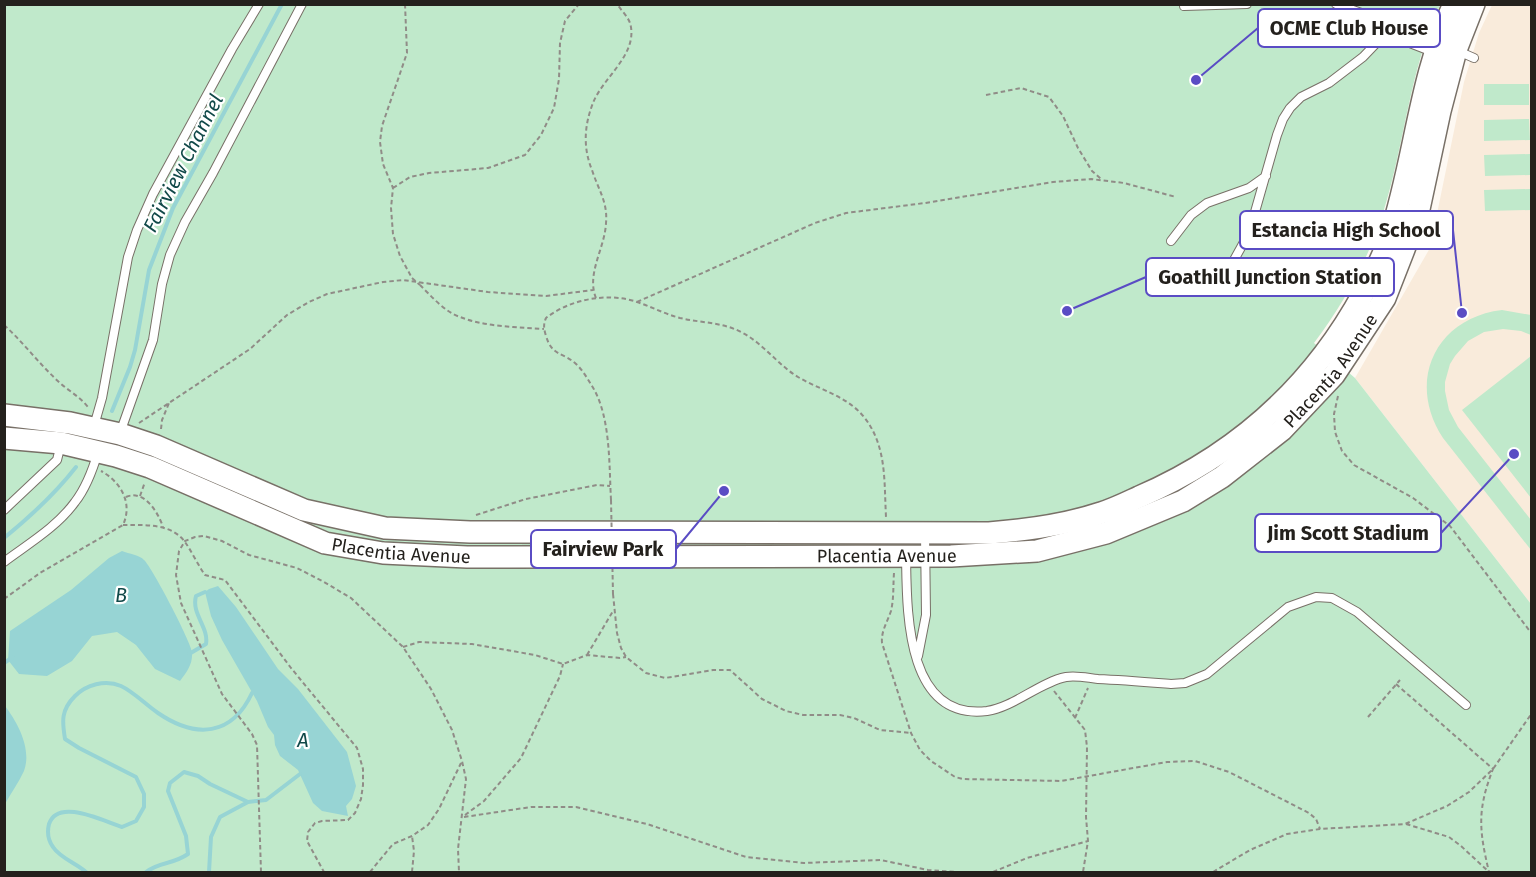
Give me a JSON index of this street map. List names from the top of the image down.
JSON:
{
  "streets": {
    "main road": ["Placentia Avenue"]
  },
  "water": ["Fairview Channel", "B", "A"],
  "places": [
    "OCME Club House",
    "Goathill Junction Station",
    "Estancia High School",
    "Jim Scott Stadium",
    "Fairview Park"
  ]
}
